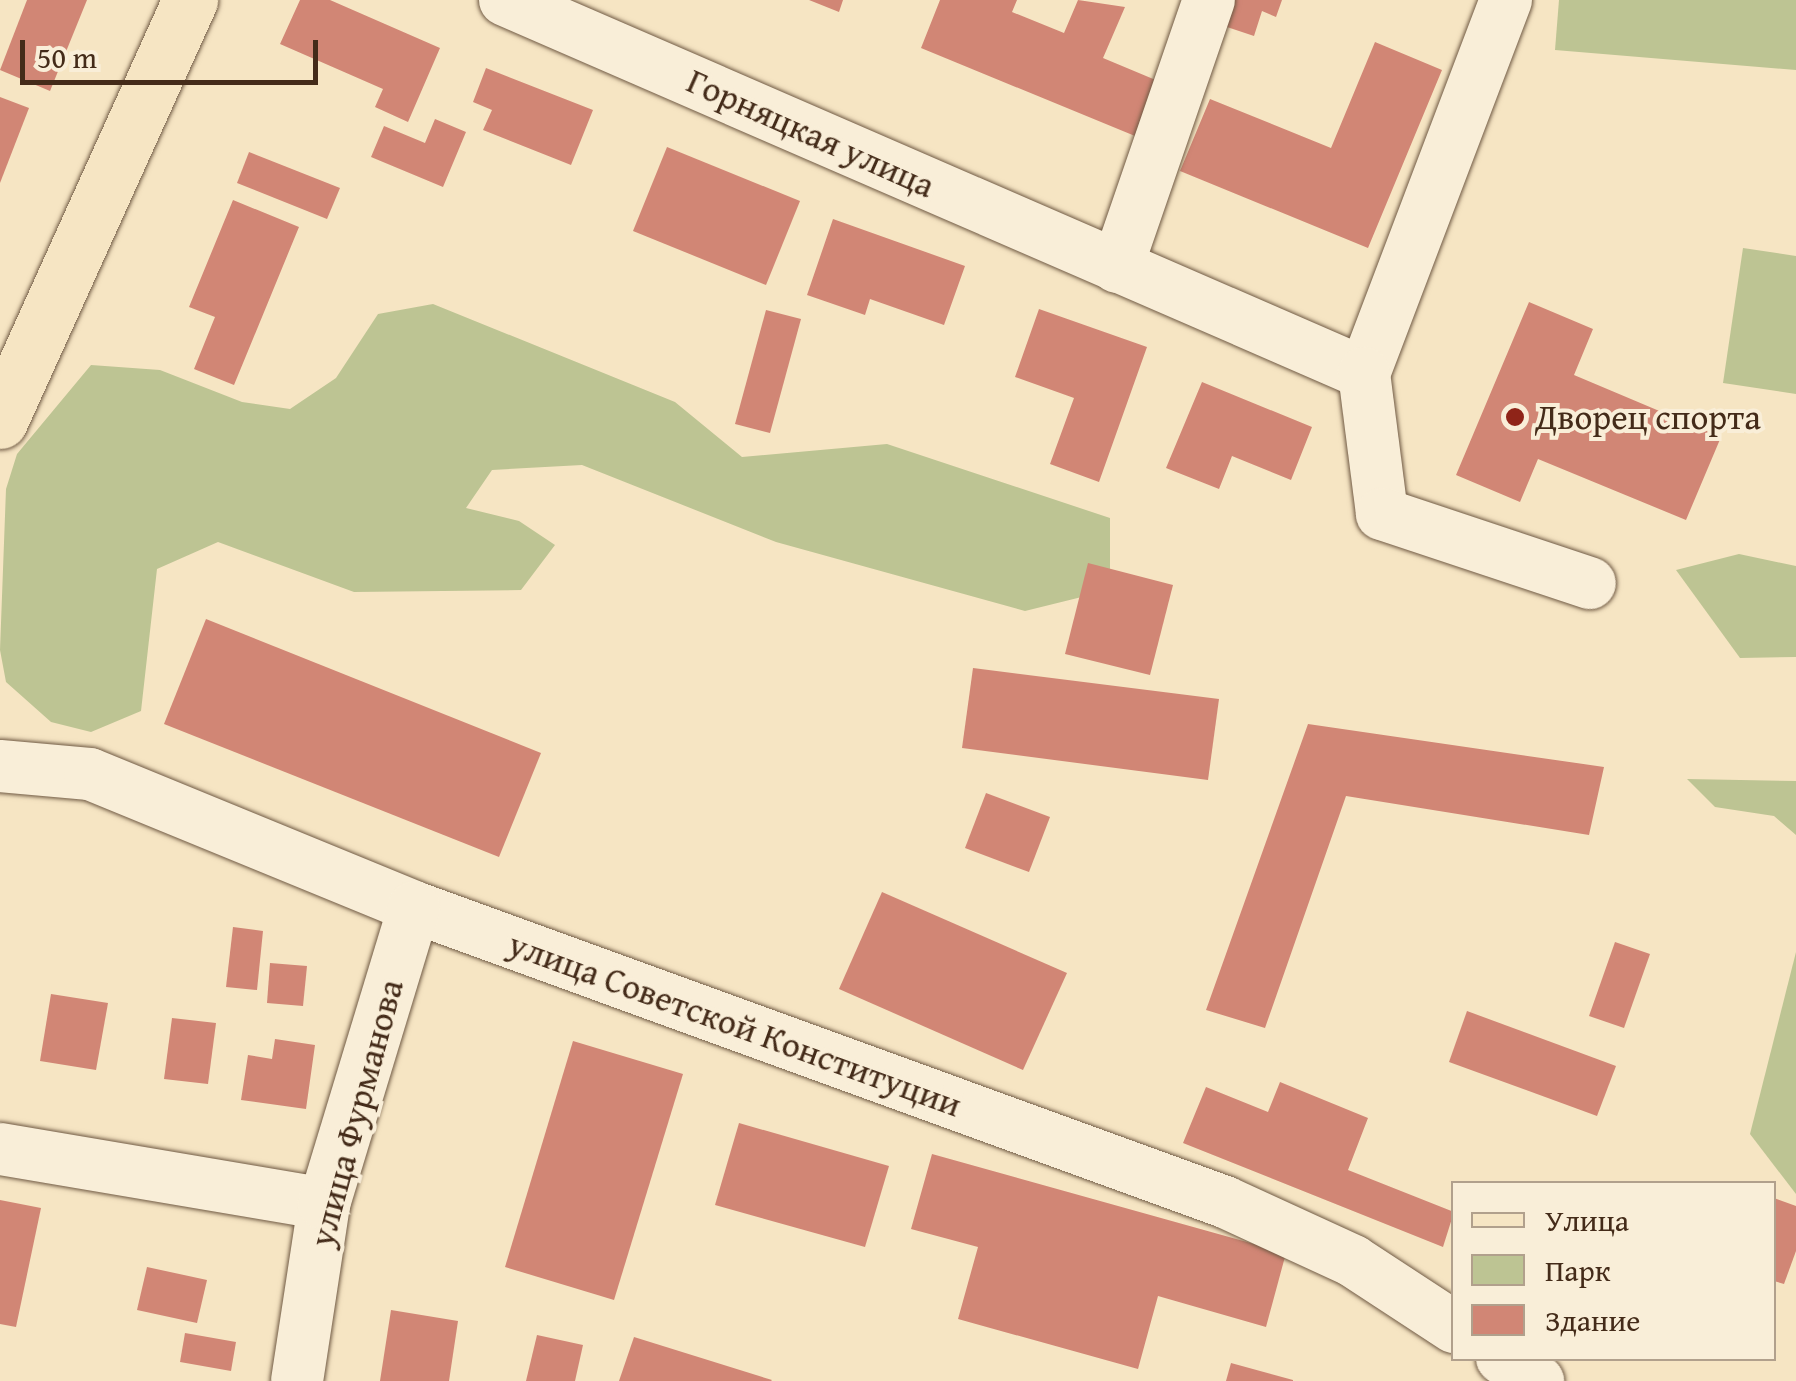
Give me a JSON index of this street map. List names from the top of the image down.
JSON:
{
  "streets": {
    "street": ["Горняцкая улица", "улица Советской Конституции", "улица Фурманова"]
  },
  "crossings": [
    ["улица Советской Конституции", "улица Фурманова"]
  ],
  "places": ["Дворец спорта"],
  "legend": ["Улица", "Парк", "Здание"],
  "scale_bar": "50 m"
}
